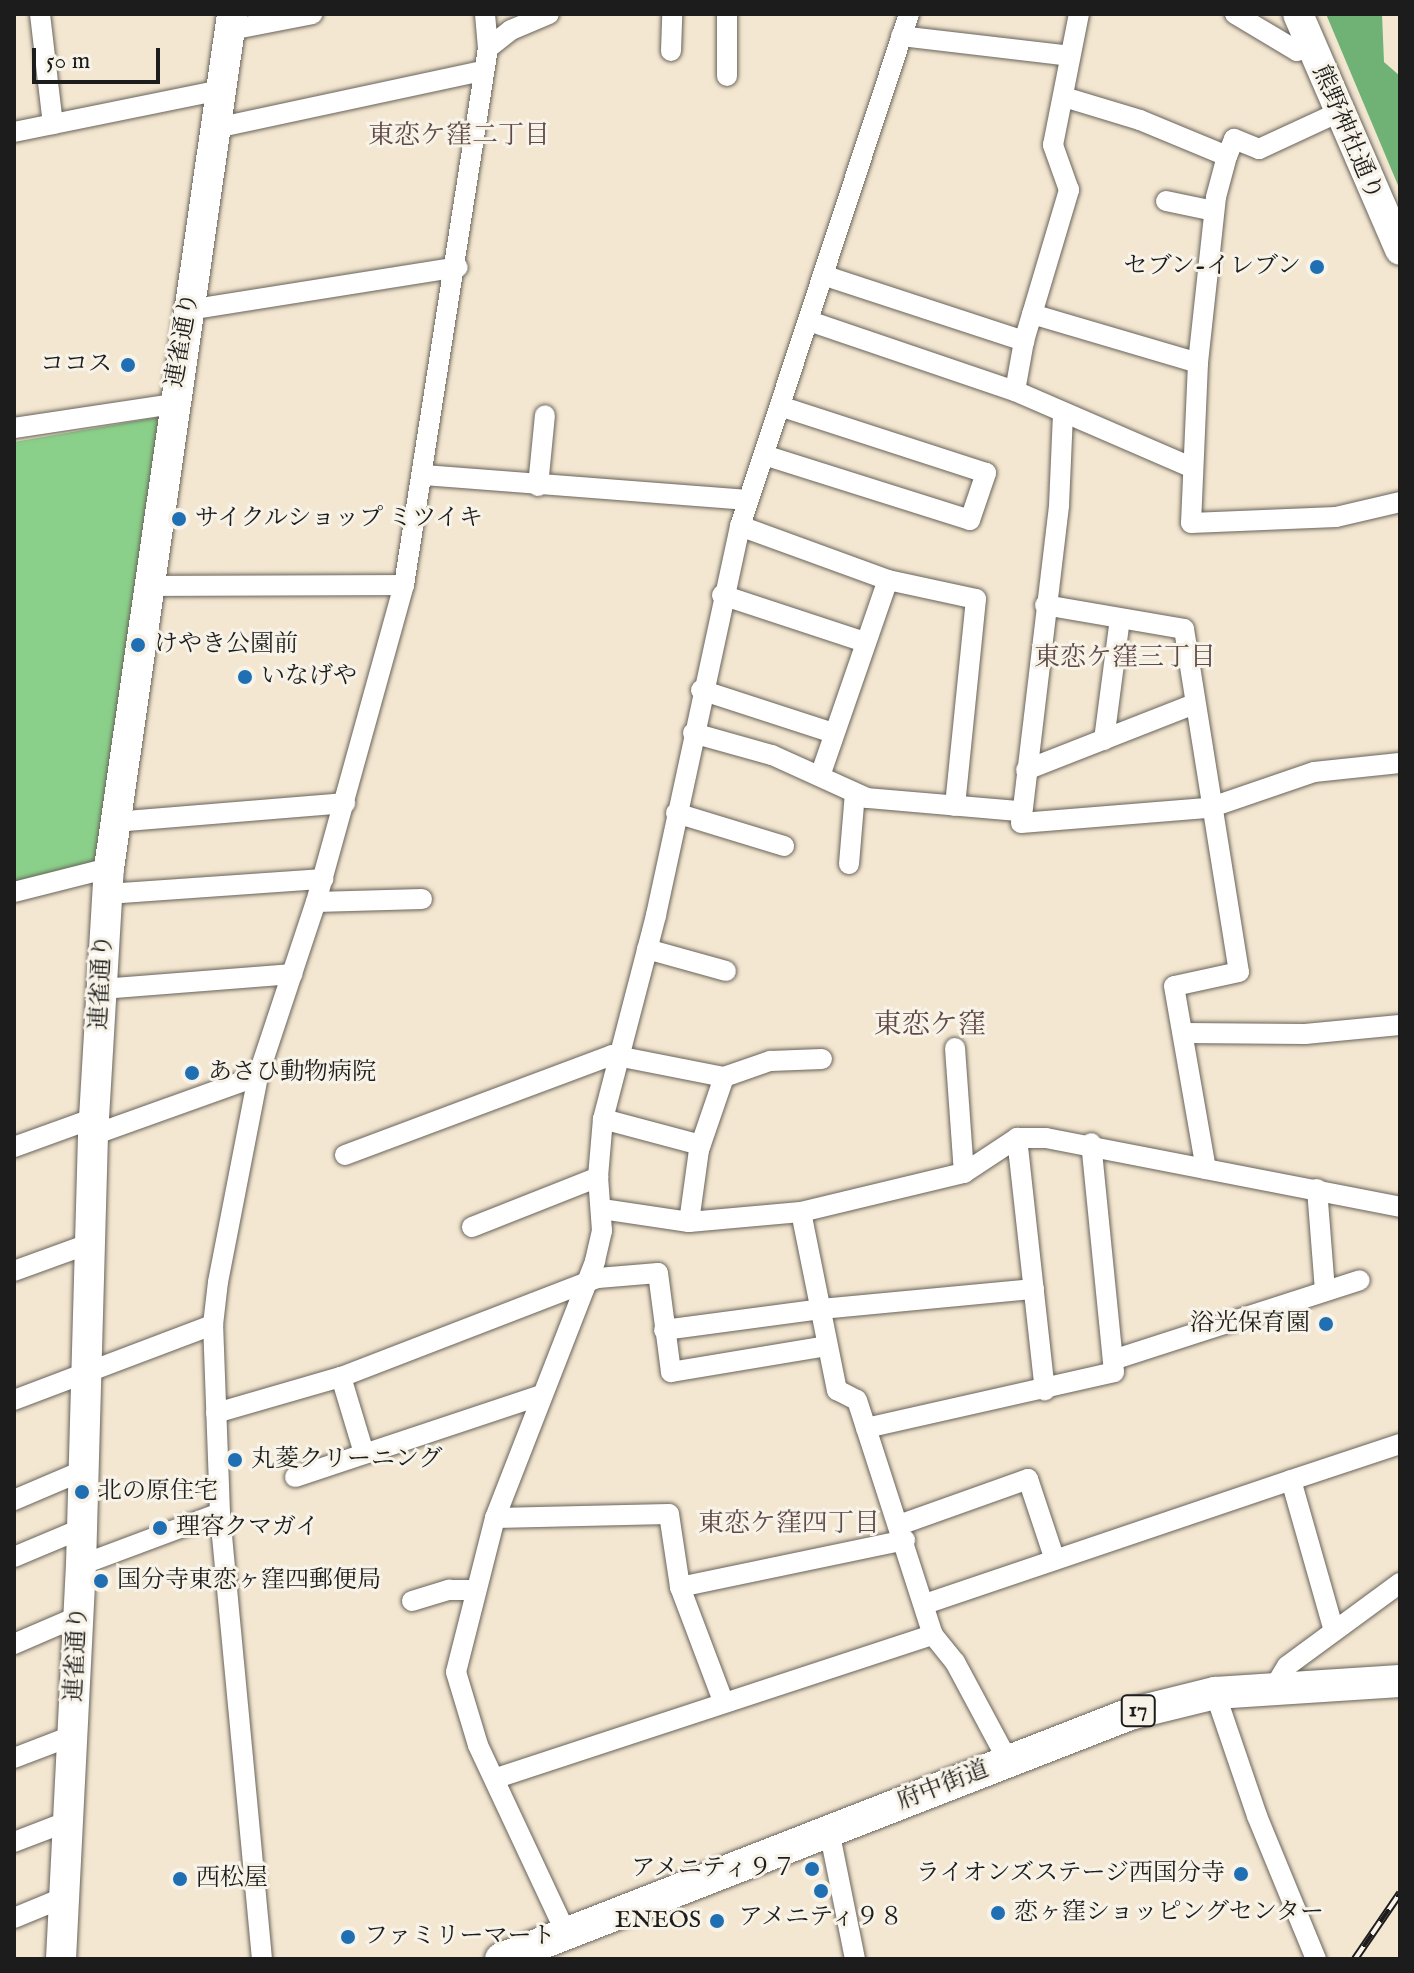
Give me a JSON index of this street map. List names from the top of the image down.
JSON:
{
  "streets": {
    "main road": [
      "熊野神社通り",
      "連雀通り",
      "17",
      "府中街道"
    ]
  },
  "districts": [
    "東恋ケ窪二丁目",
    "東恋ケ窪三丁目",
    "東恋ケ窪",
    "東恋ケ窪四丁目"
  ],
  "places": [
    "セブン-イレブン",
    "ココス",
    "サイクルショップ ミツイキ",
    "けやき公園前",
    "いなげや",
    "あさひ動物病院",
    "浴光保育園",
    "丸菱クリーニング",
    "北の原住宅",
    "理容クマガイ",
    "国分寺東恋ヶ窪四郵便局",
    "アメニティ９７",
    "ライオンズステージ西国分寺",
    "西松屋",
    "アメニティ９８",
    "恋ヶ窪ショッピングセンター",
    "ENEOS",
    "ファミリーマート"
  ],
  "scale_bar": "50 m"
}
